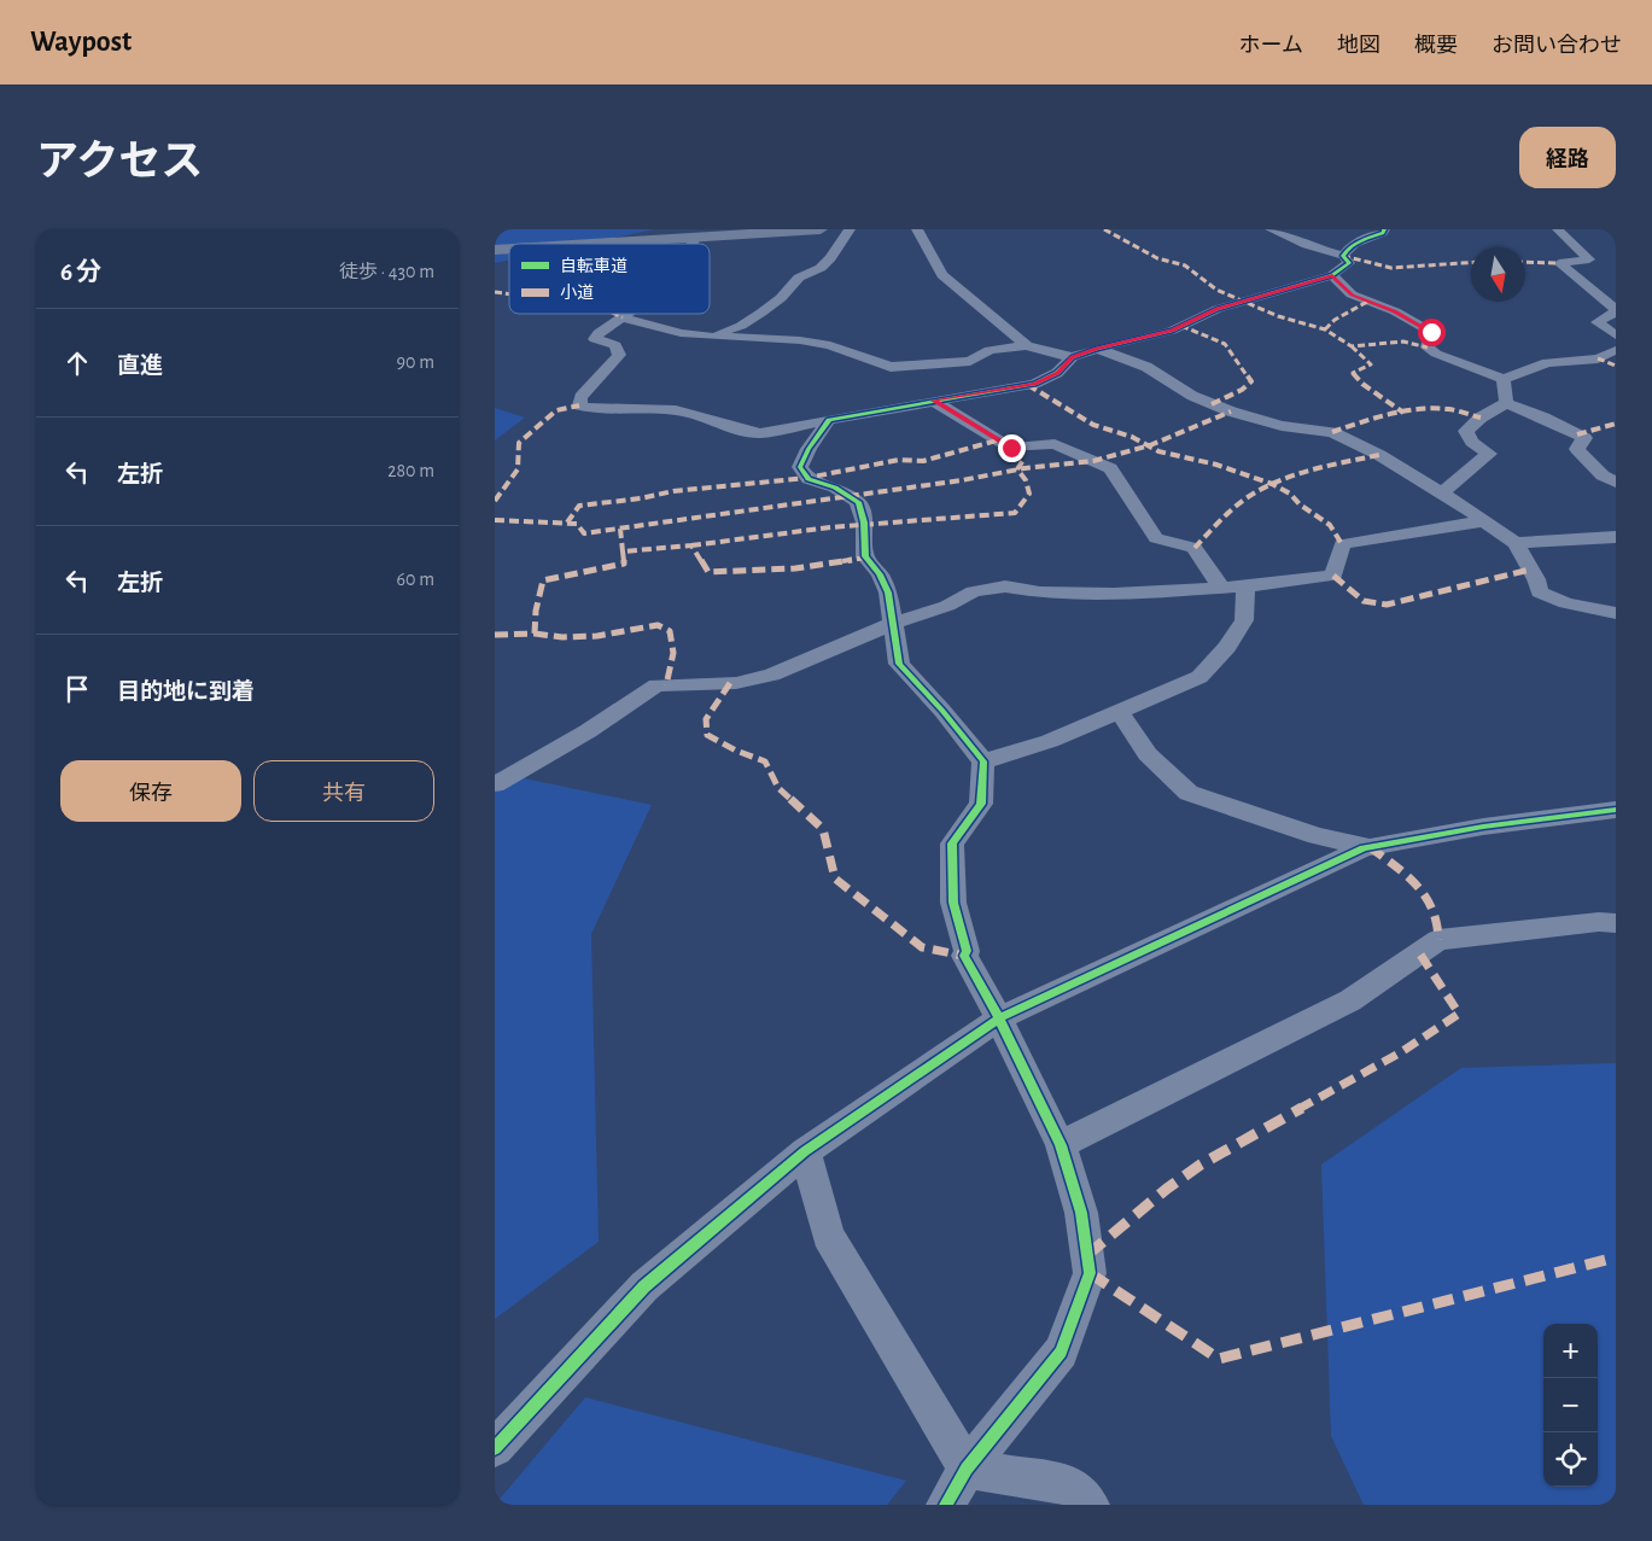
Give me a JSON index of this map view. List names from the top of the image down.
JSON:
{
  "legend": ["自転車道", "小道"],
  "north": "bottom",
  "page": {
    "header": "Waypost",
    "nav": [
      "ホーム",
      "地図",
      "概要",
      "お問い合わせ"
    ],
    "title": "アクセス",
    "buttons": [
      "経路",
      ["保存", "共有"]
    ],
    "heading": ["6 分", "徒歩 · 430 m"],
    "list": [
      ["直進", "90 m"],
      ["左折", "280 m"],
      ["左折", "60 m"],
      "目的地に到着"
    ],
    "map_buttons": ["+", "−"]
  }
}
